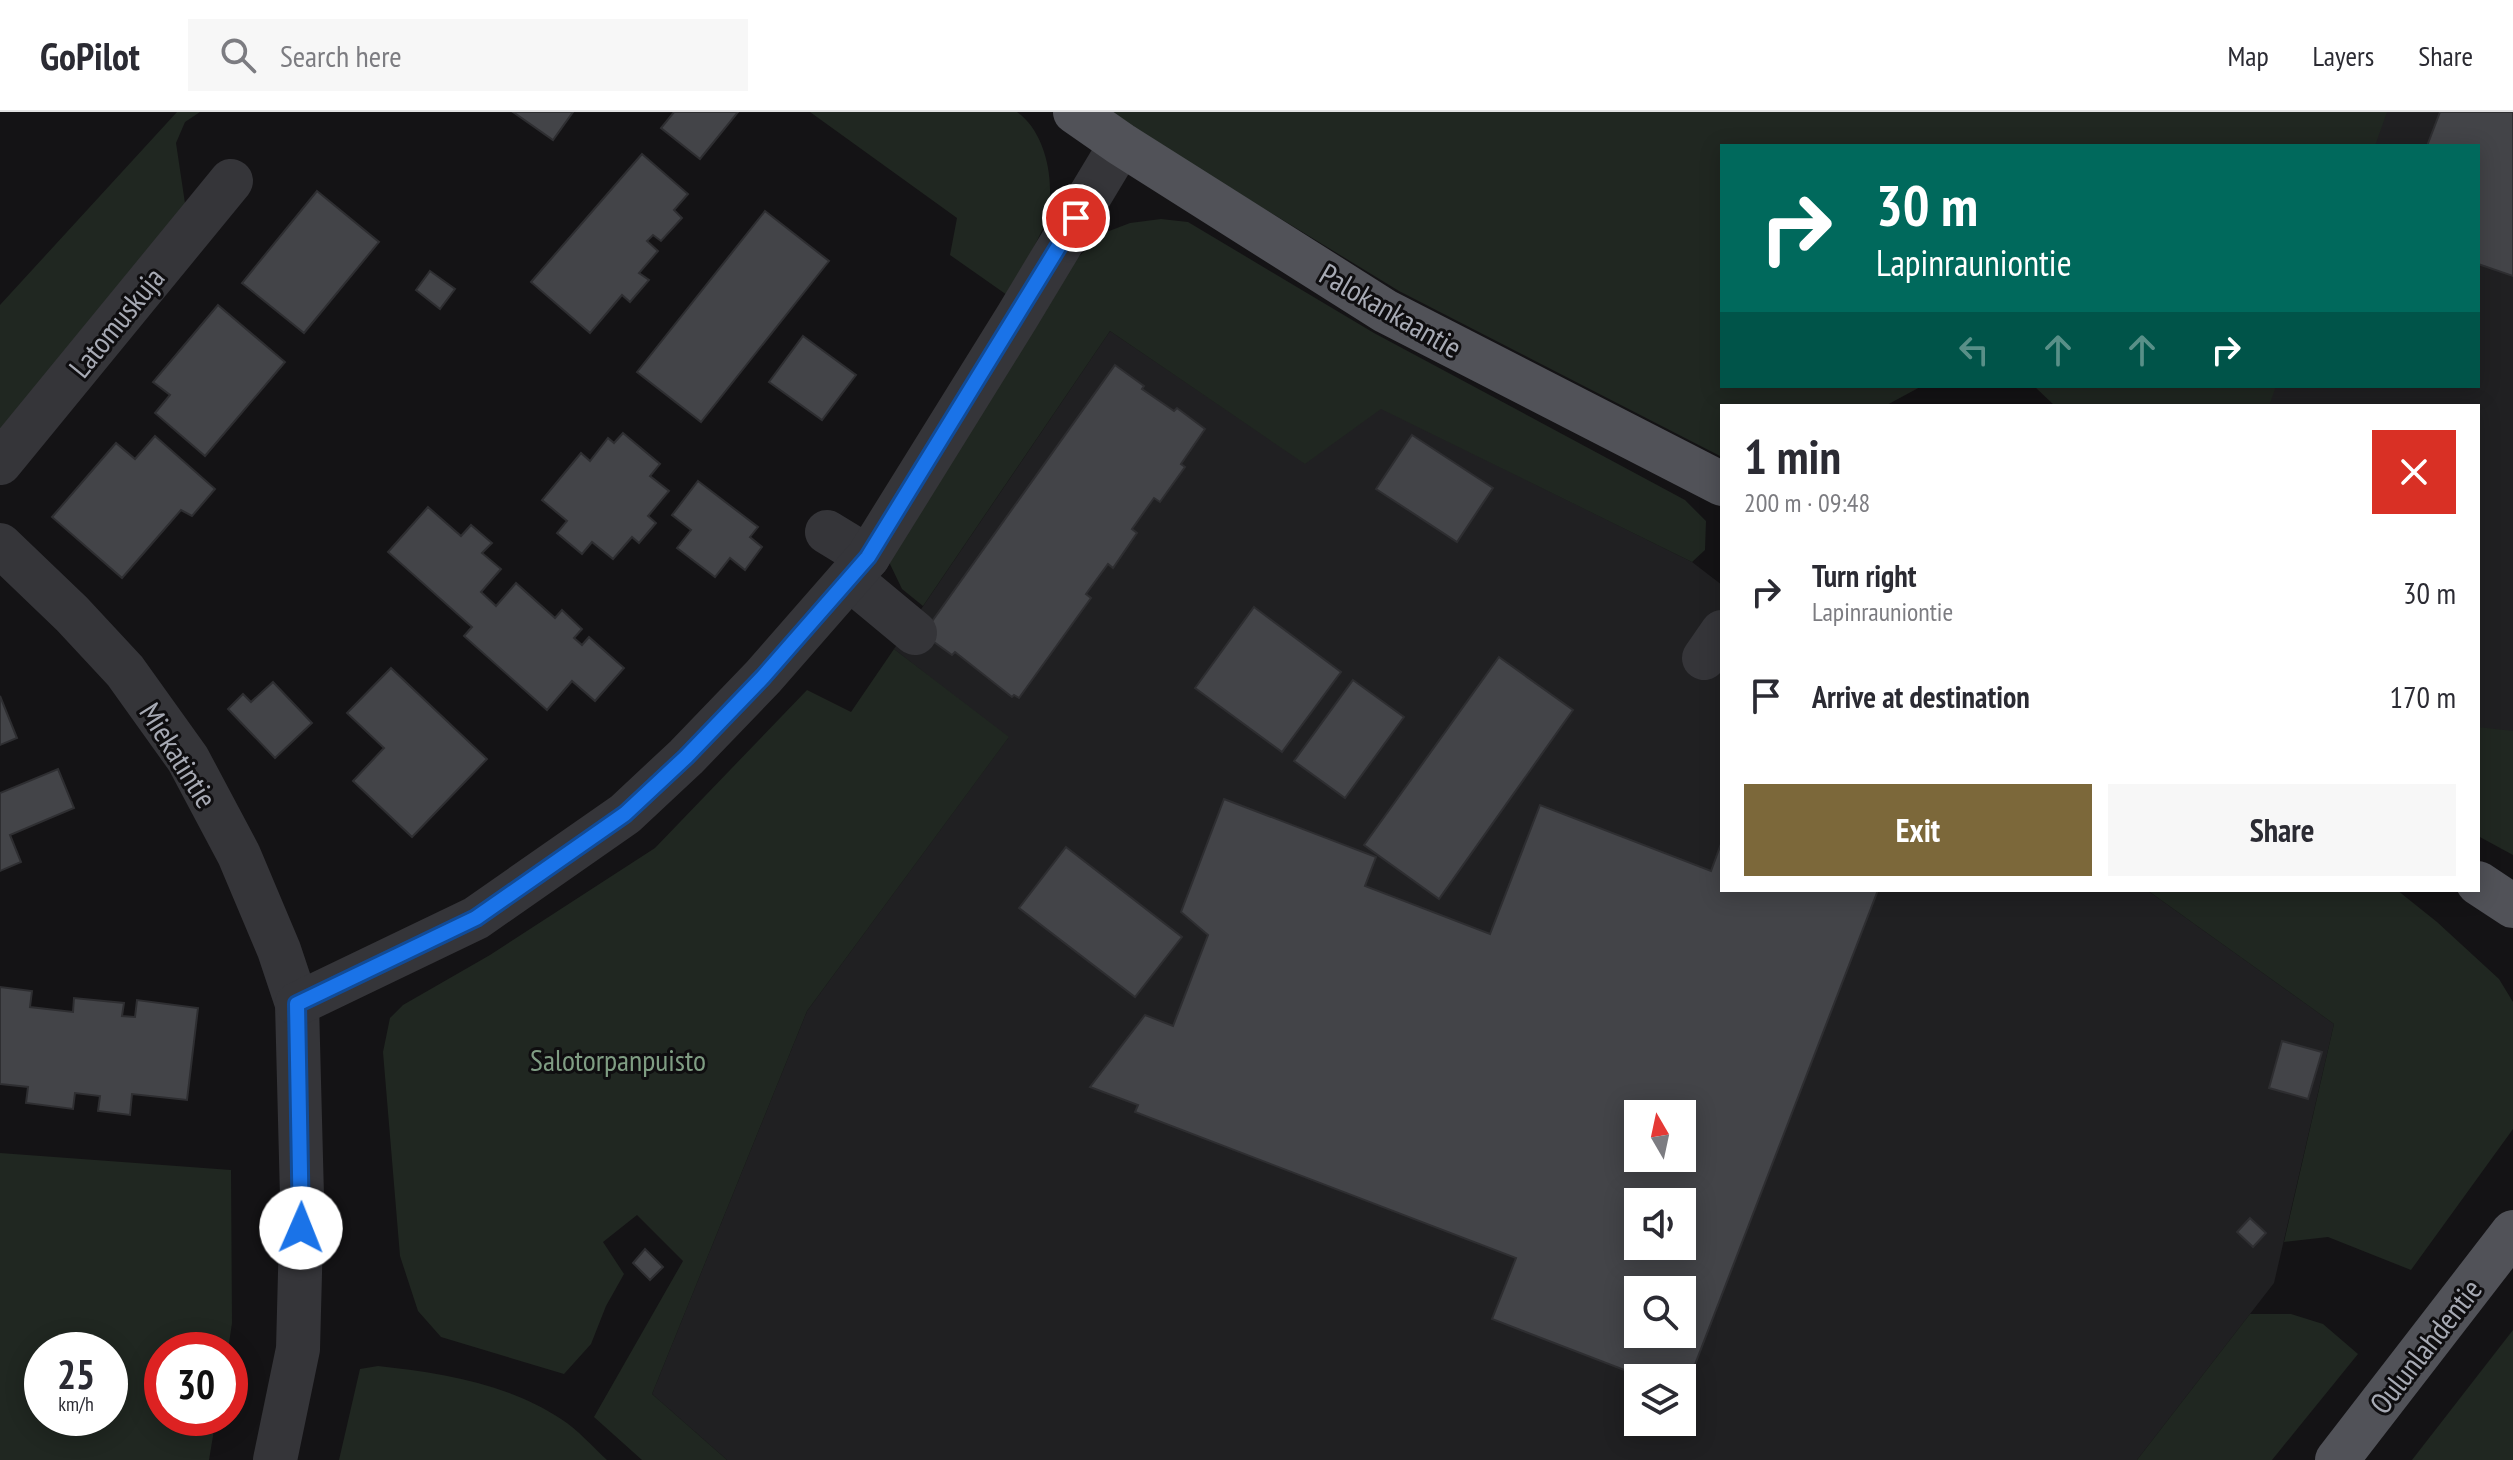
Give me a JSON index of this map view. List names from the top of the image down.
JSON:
{
  "streets": {
    "main road": ["Palokankaantie", "Oulunlahdentie"],
    "street": ["Latomuskuja", "Miekatintie"]
  },
  "parks": ["Salotorpanpuisto"],
  "north": "top",
  "page": {
    "header": "GoPilot",
    "search": "Search here",
    "nav": ["Map", "Layers", "Share"],
    "turn": ["30 m", "Lapinrauniontie"],
    "heading": ["1 min", "200 m · 09:48"],
    "list": [
      {
        "name": "Turn right",
        "note": "Lapinrauniontie",
        "value": "30 m"
      },
      {
        "name": "Arrive at destination",
        "value": "170 m"
      }
    ],
    "buttons": ["Exit", "Share"],
    "speed": "25 km/h",
    "limit": "30"
  }
}
